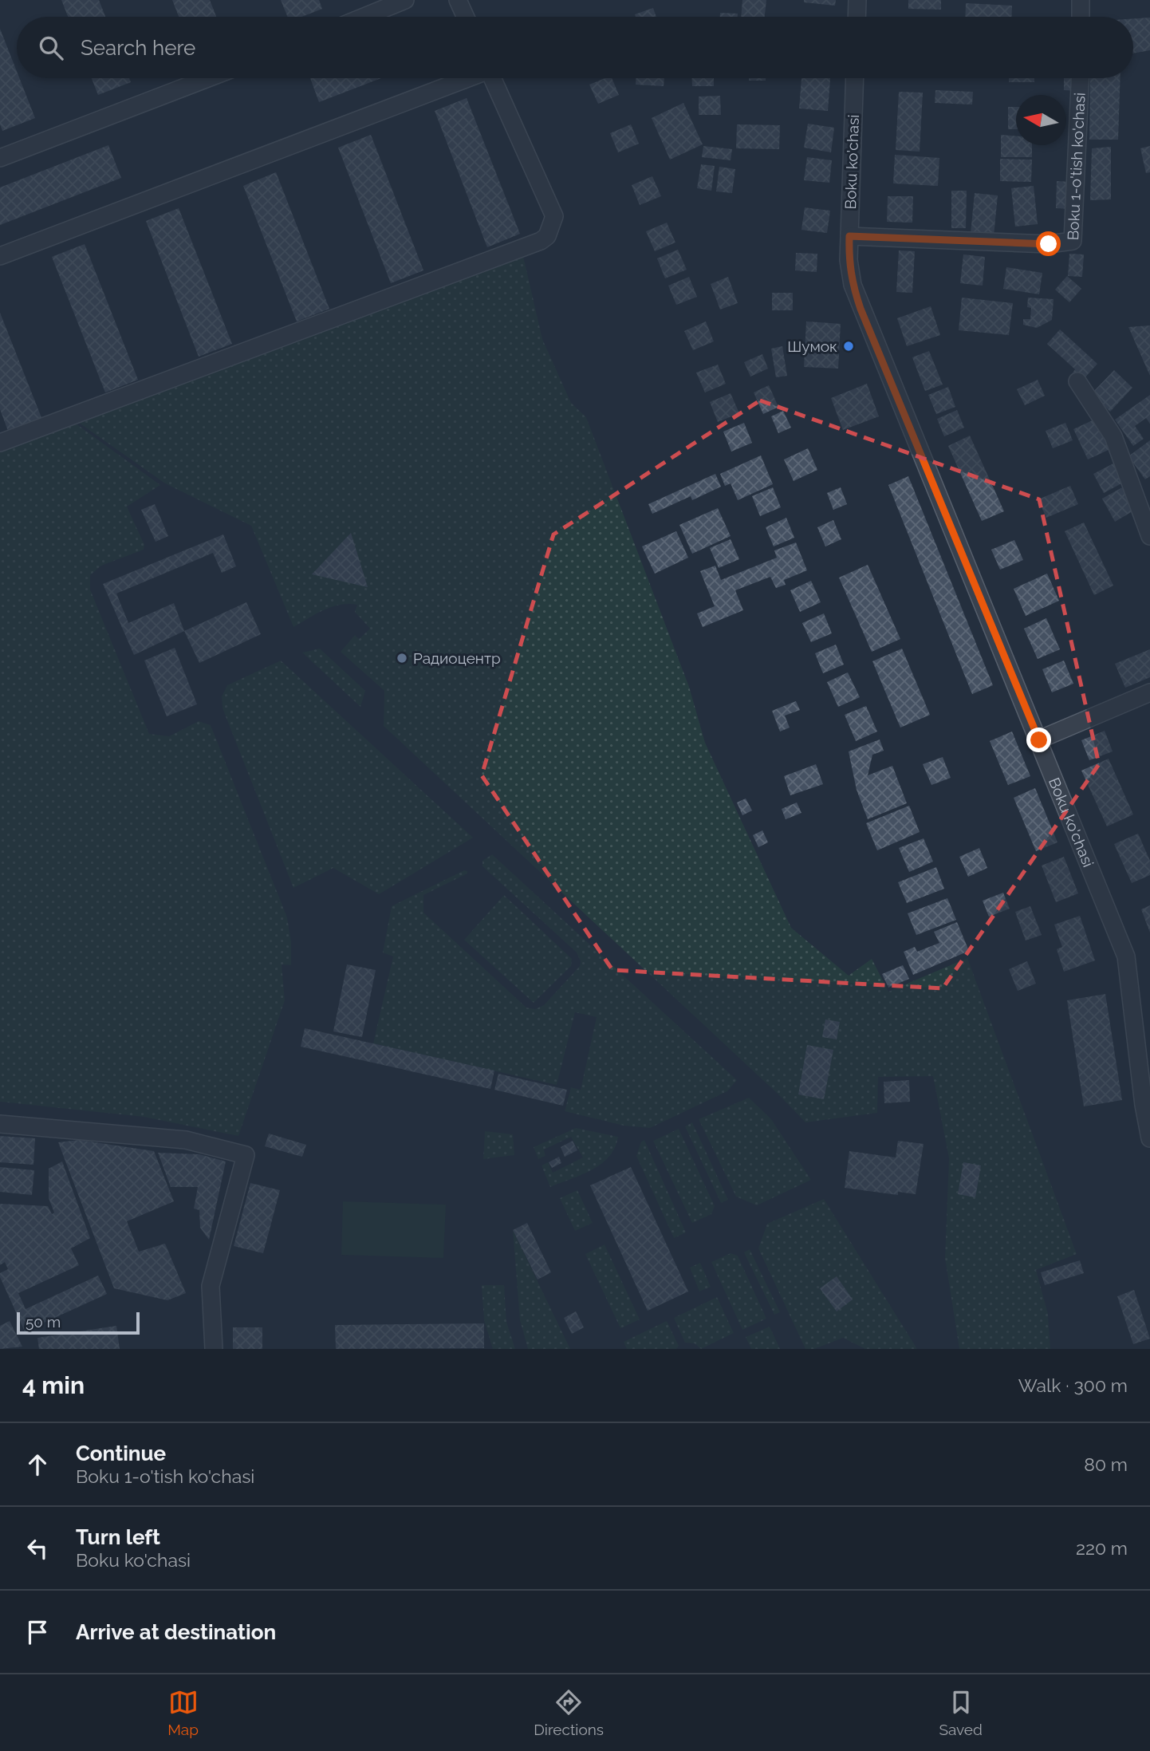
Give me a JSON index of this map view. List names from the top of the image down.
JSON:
{
  "streets": {
    "street": ["Boku ko'chasi", "Boku 1-o'tish ko'chasi"]
  },
  "crossings": [
    ["Boku ko'chasi", "Boku 1-o'tish ko'chasi"]
  ],
  "places": ["Шумок", "Радиоцентр"],
  "scale_bar": "50 m",
  "north": "left",
  "page": {
    "search": "Search here",
    "scale": "50 m",
    "heading": ["4 min", "Walk · 300 m"],
    "list": [
      ["Continue", "Boku 1-o'tish ko'chasi", "80 m"],
      ["Turn left", "Boku ko'chasi", "220 m"],
      "Arrive at destination"
    ],
    "nav": ["Map", "Directions", "Saved"]
  }
}
